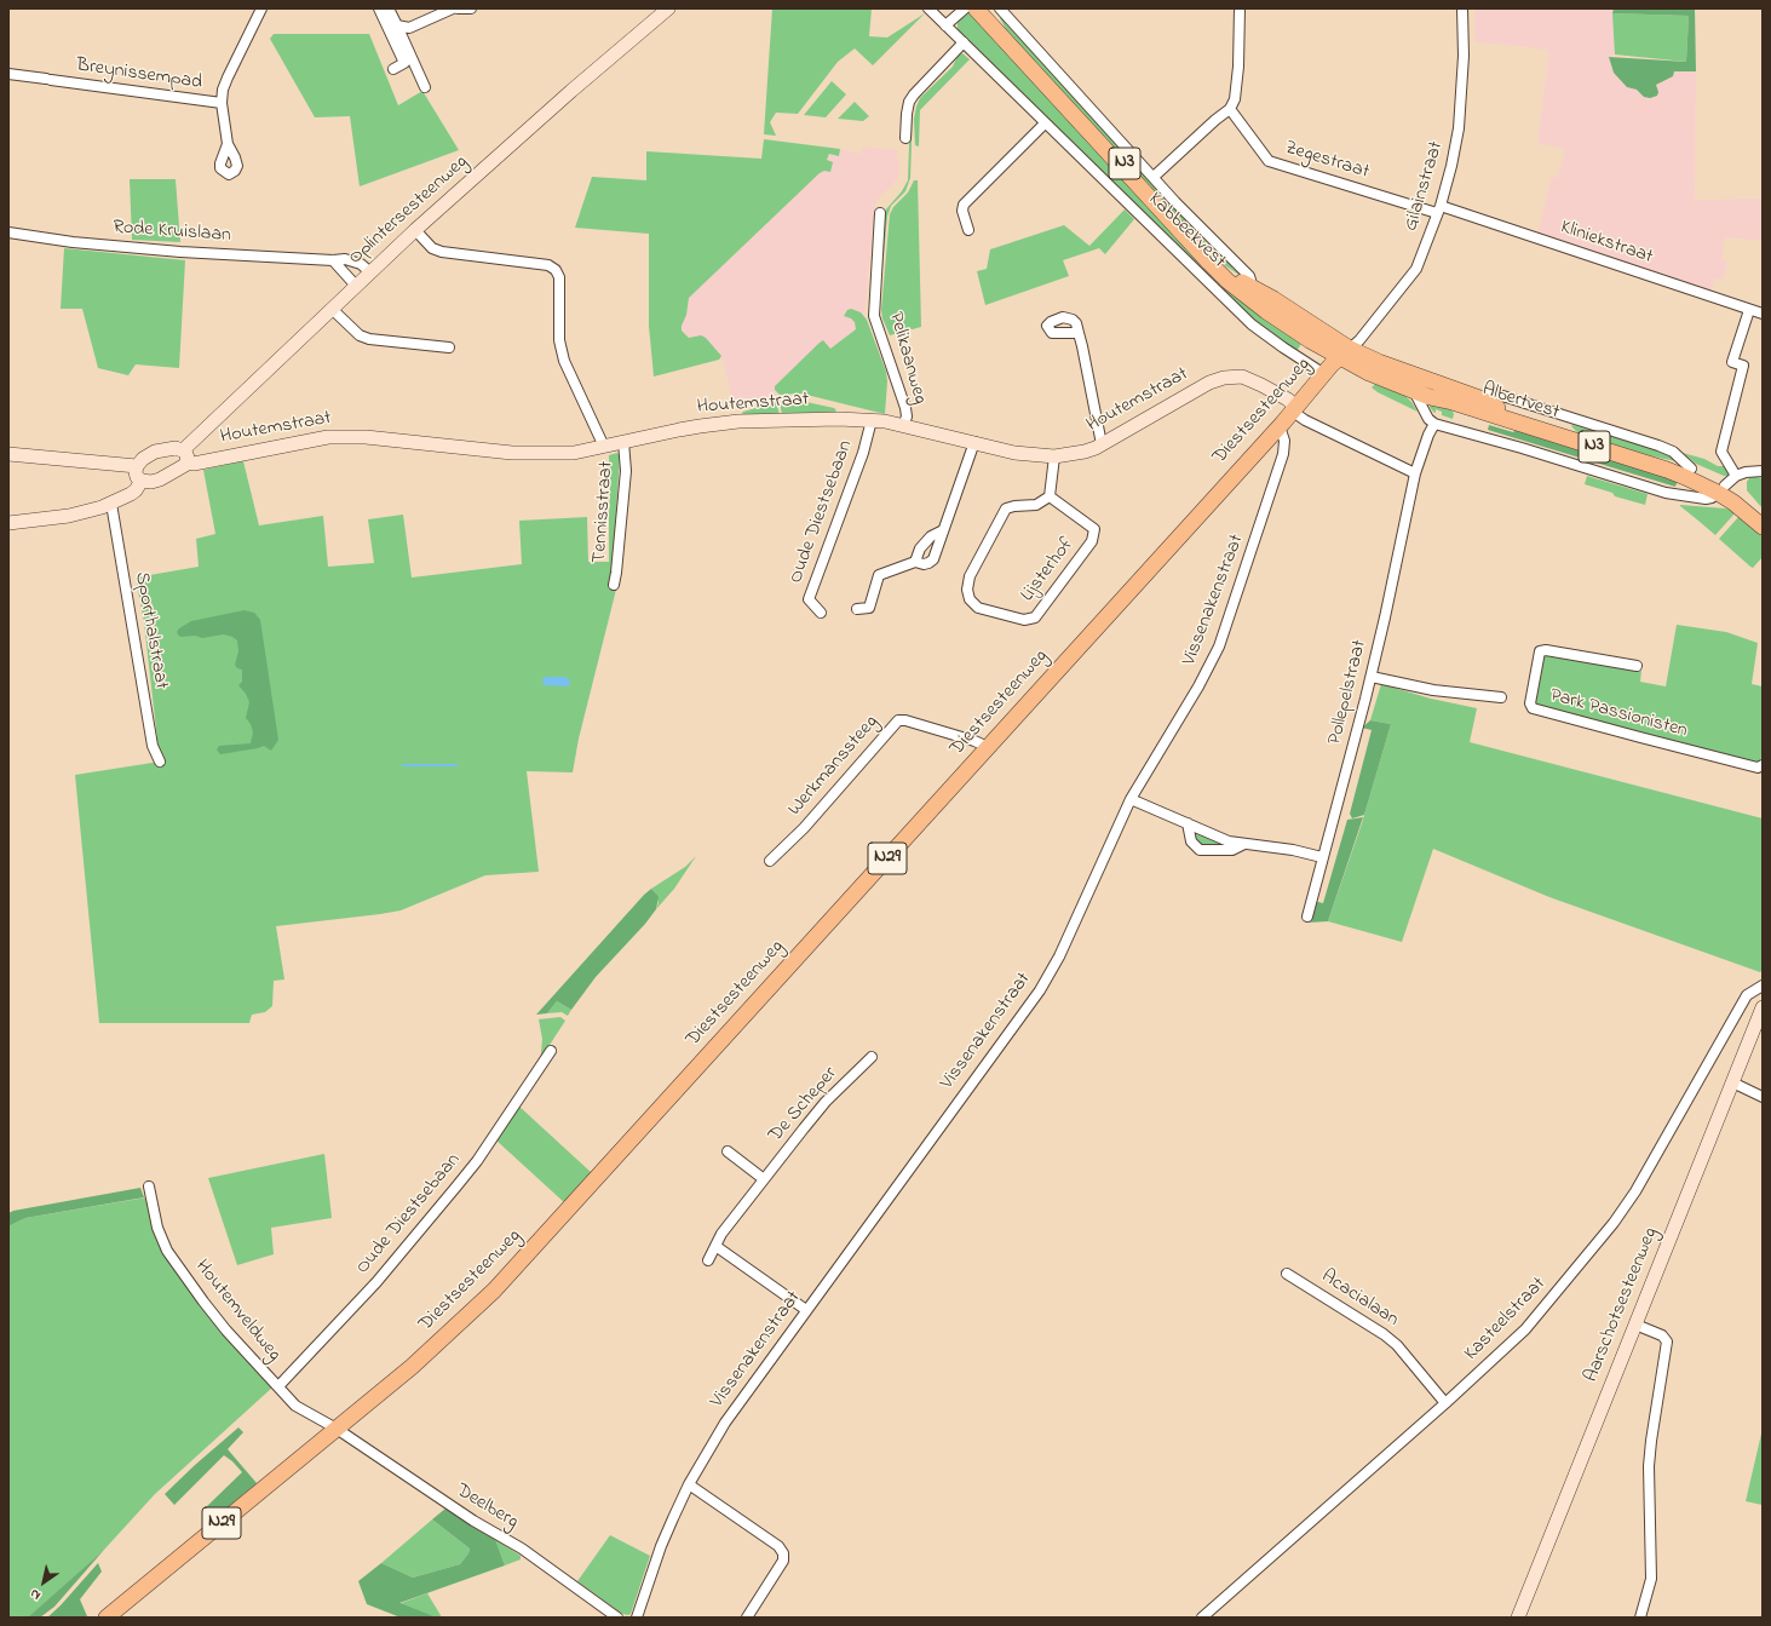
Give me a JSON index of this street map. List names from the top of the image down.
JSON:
{
  "streets": {
    "main road": [
      "N3",
      "Kabbeekvest",
      "Albertvest",
      "Diestsesteenweg",
      "N29"
    ],
    "street": [
      "Breynissempad",
      "Zegestraat",
      "Gilainstraat",
      "Oplintersesteenweg",
      "Rode Kruislaan",
      "Kliniekstraat",
      "Pelikaanweg",
      "Houtemstraat",
      "Tennisstraat",
      "Oude Diestsebaan",
      "Lijsterhof",
      "Vissenakenstraat",
      "Sporthalstraat",
      "Pollepelstraat",
      "Park Passionisten",
      "Werkmanssteeg",
      "De Scheper",
      "Acacialaan",
      "Aarschotsesteenweg",
      "Houtemveldweg",
      "Kasteelstraat",
      "Deelberg"
    ]
  },
  "crossings": [
    ["Zegestraat", "Gilainstraat"],
    ["Zegestraat", "Kliniekstraat"],
    ["Gilainstraat", "Kabbeekvest"],
    ["Gilainstraat", "Kliniekstraat"],
    ["Gilainstraat", "Albertvest"],
    ["Gilainstraat", "Diestsesteenweg"],
    ["Oplintersesteenweg", "Rode Kruislaan"],
    ["Oplintersesteenweg", "Houtemstraat"],
    ["Kabbeekvest", "Albertvest"],
    ["Kabbeekvest", "Diestsesteenweg"],
    ["Pelikaanweg", "Houtemstraat"],
    ["Houtemstraat", "Diestsesteenweg"],
    ["Houtemstraat", "Tennisstraat"],
    ["Houtemstraat", "Oude Diestsebaan"],
    ["Albertvest", "Diestsesteenweg"],
    ["Diestsesteenweg", "Vissenakenstraat"],
    ["Diestsesteenweg", "Werkmanssteeg"],
    ["Diestsesteenweg", "Houtemveldweg"],
    ["Diestsesteenweg", "Deelberg"],
    ["Oude Diestsebaan", "Houtemveldweg"],
    ["Acacialaan", "Kasteelstraat"],
    ["Houtemveldweg", "Deelberg"]
  ],
  "north": "bottom left"
}
